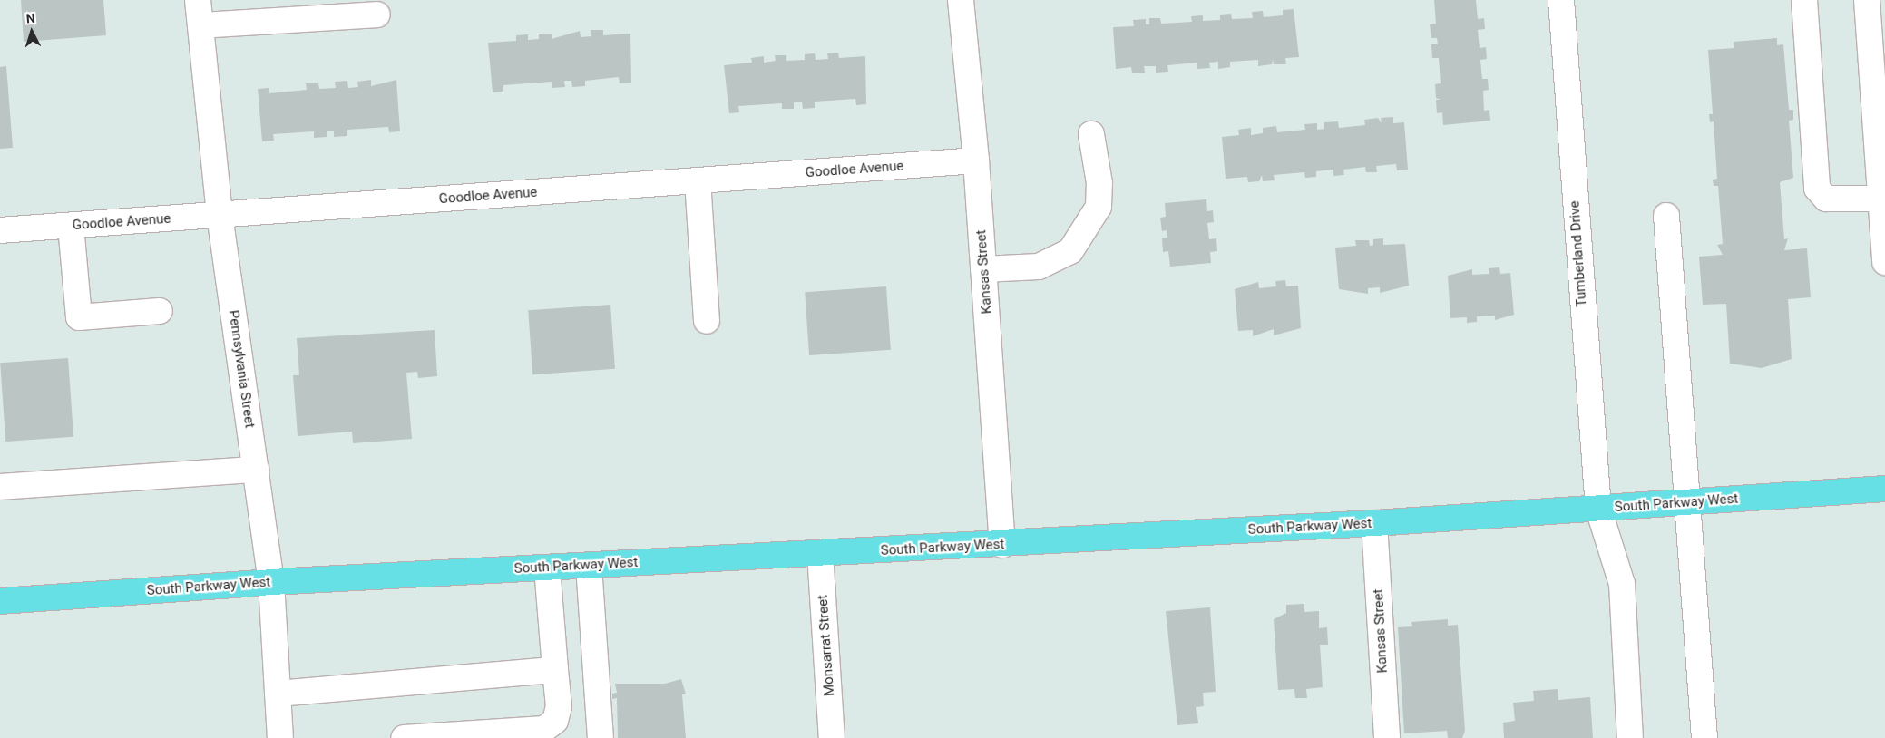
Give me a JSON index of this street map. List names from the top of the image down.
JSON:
{
  "streets": {
    "main road": ["South Parkway West"],
    "street": [
      "Goodloe Avenue",
      "Tumberland Drive",
      "Kansas Street",
      "Pennsylvania Street",
      "Monsarrat Street"
    ]
  },
  "crossings": [
    ["Goodloe Avenue", "Kansas Street"],
    ["Goodloe Avenue", "Pennsylvania Street"],
    ["Tumberland Drive", "South Parkway West"],
    ["Kansas Street", "South Parkway West"],
    ["Pennsylvania Street", "South Parkway West"],
    ["South Parkway West", "Monsarrat Street"]
  ],
  "north": "top"
}
